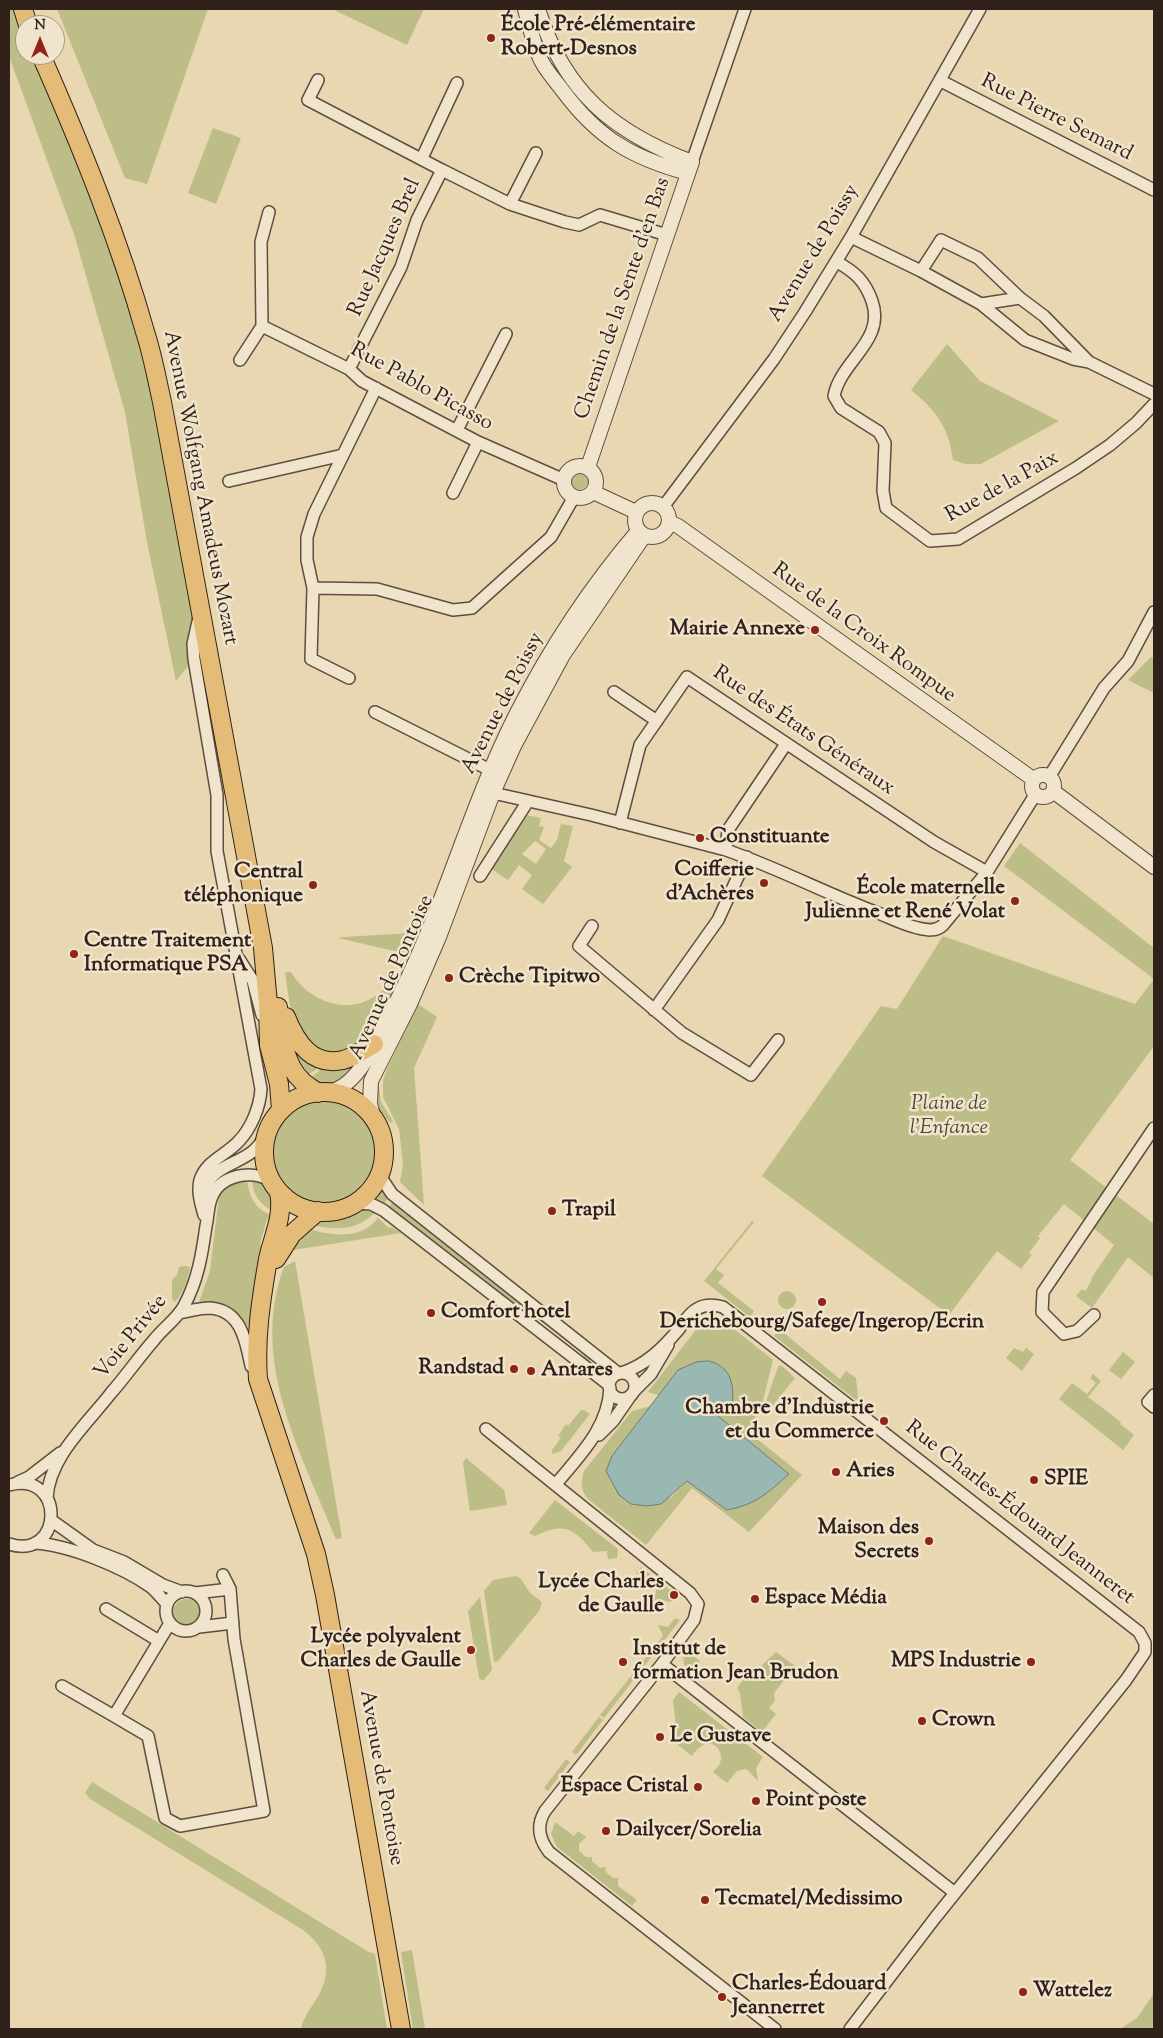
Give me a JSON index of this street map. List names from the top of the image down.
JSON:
{
  "streets": {
    "main road": ["Avenue Wolfgang Amadeus Mozart", "Avenue de Pontoise"],
    "street": [
      "Rue Pierre Semard",
      "Rue Jacques Brel",
      "Avenue de Poissy",
      "Chemin de la Sente d'en Bas",
      "Rue Pablo Picasso",
      "Rue de la Paix",
      "Rue de la Croix Rompue",
      "Rue des États Généraux",
      "Voie Privée",
      "Rue Charles-Édouard Jeanneret"
    ]
  },
  "crossings": [
    ["Rue Pierre Semard", "Avenue de Poissy"],
    ["Rue Jacques Brel", "Chemin de la Sente d'en Bas"],
    ["Rue Jacques Brel", "Rue Pablo Picasso"],
    ["Avenue de Poissy", "Rue de la Paix"],
    ["Avenue de Poissy", "Rue de la Croix Rompue"],
    ["Avenue de Poissy", "Avenue de Pontoise"],
    ["Chemin de la Sente d'en Bas", "Rue Pablo Picasso"]
  ],
  "parks": ["Plaine de l'Enfance"],
  "places": [
    "École Pré-élémentaire Robert-Desnos",
    "Mairie Annexe",
    "Constituante",
    "Coifferie d'Achères",
    "Central téléphonique",
    "École maternelle Julienne et René Volat",
    "Centre Traitement Informatique PSA",
    "Crèche Tipitwo",
    "Trapil",
    "Derichebourg/Safege/Ingerop/Ecrin",
    "Comfort hotel",
    "Randstad",
    "Antares",
    "Chambre d'Industrie et du Commerce",
    "Aries",
    "SPIE",
    "Maison des Secrets",
    "Lycée Charles de Gaulle",
    "Espace Média",
    "Lycée polyvalent Charles de Gaulle",
    "Institut de formation Jean Brudon",
    "MPS Industrie",
    "Crown",
    "Le Gustave",
    "Espace Cristal",
    "Point poste",
    "Dailycer/Sorelia",
    "Tecmatel/Medissimo",
    "Wattelez",
    "Charles-Édouard Jeannerret"
  ],
  "north": "top"
}
